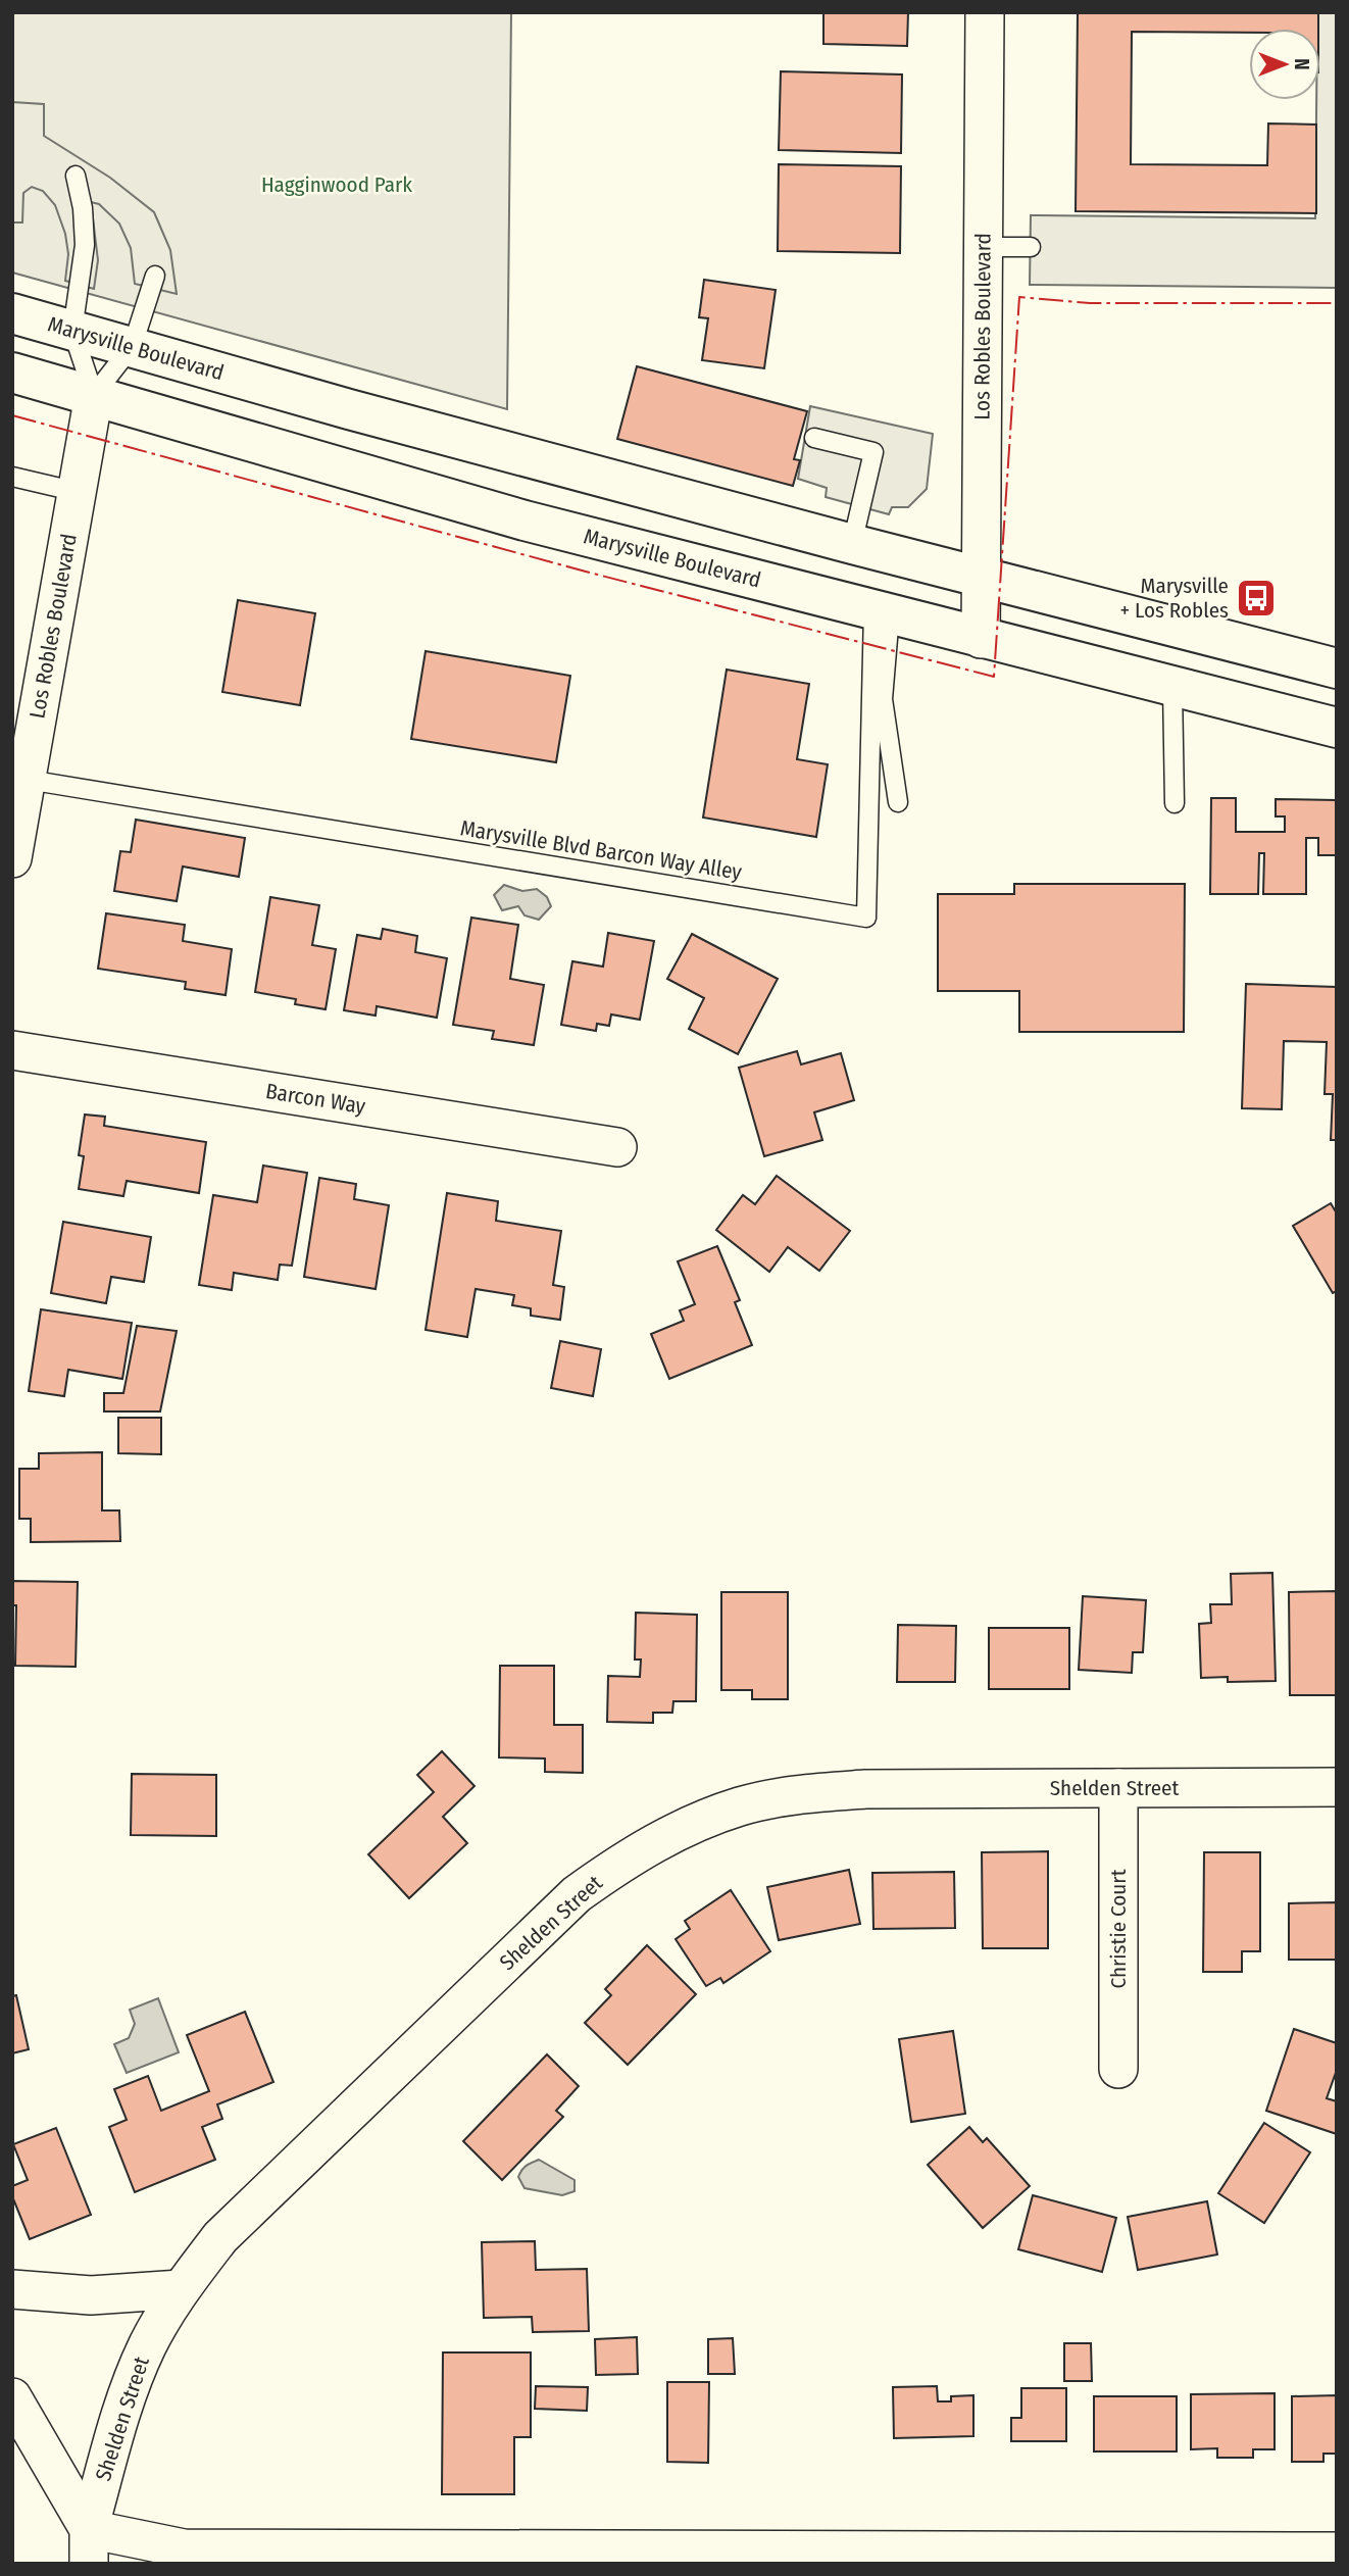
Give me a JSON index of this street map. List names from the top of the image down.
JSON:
{
  "streets": {
    "main road": ["Marysville Boulevard"],
    "street": [
      "Los Robles Boulevard",
      "Barcon Way",
      "Shelden Street",
      "Christie Court"
    ],
    "lane": ["Marysville Blvd Barcon Way Alley"]
  },
  "crossings": [
    ["Los Robles Boulevard", "Marysville Boulevard"],
    ["Los Robles Boulevard", "Marysville Blvd Barcon Way Alley"],
    ["Marysville Boulevard", "Marysville Blvd Barcon Way Alley"],
    ["Shelden Street", "Christie Court"]
  ],
  "parks": ["Hagginwood Park"],
  "places": {
    "bus stop": ["Marysville + Los Robles"]
  },
  "north": "right"
}
